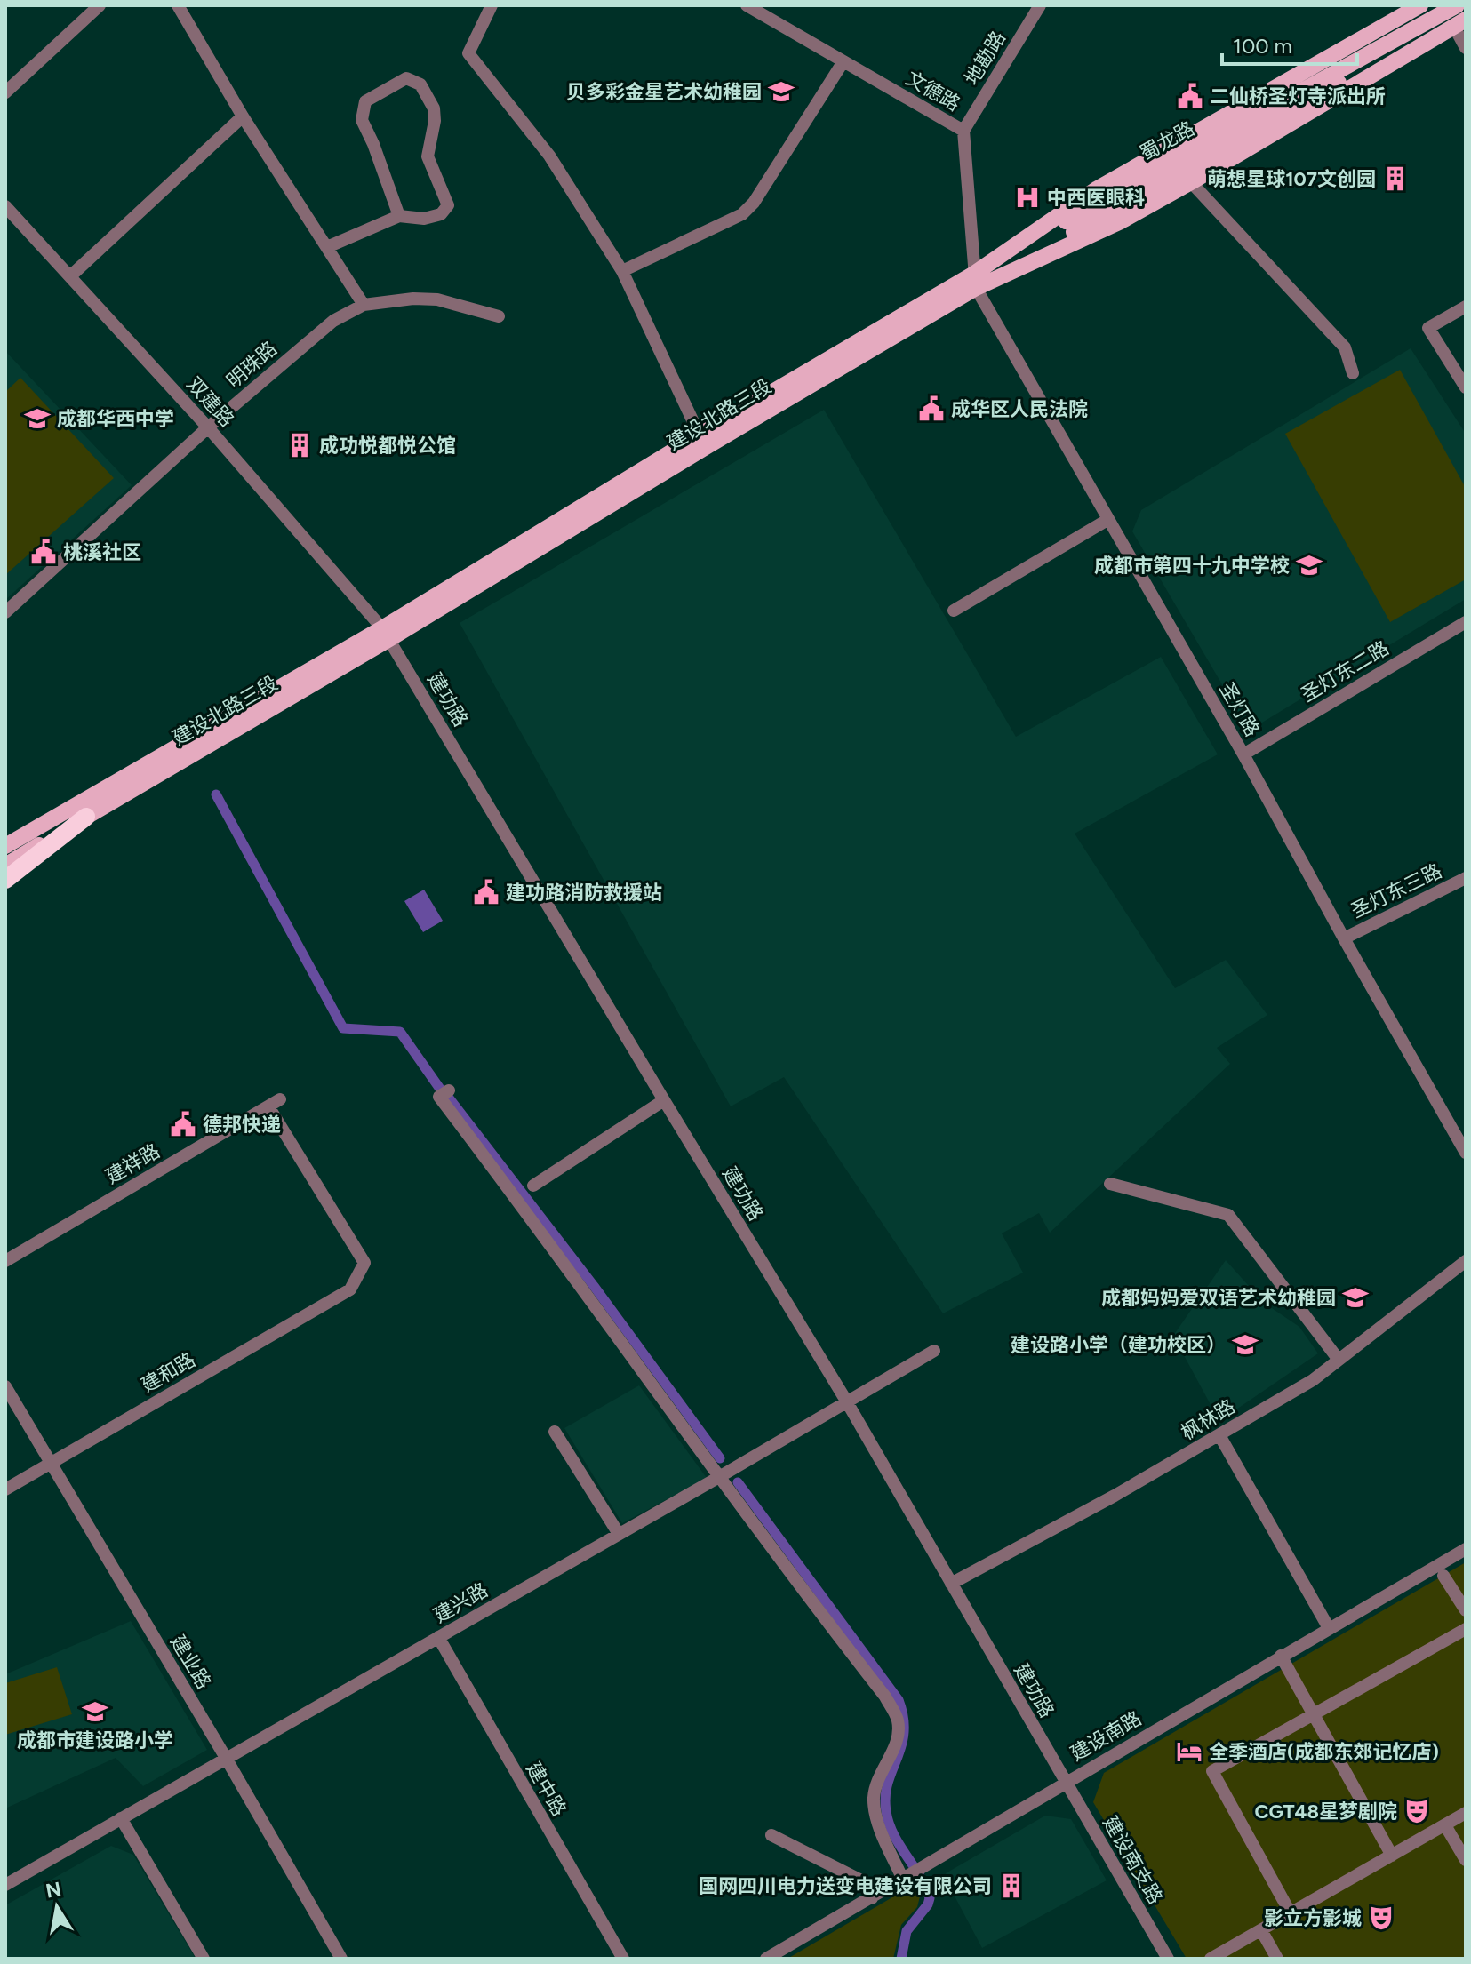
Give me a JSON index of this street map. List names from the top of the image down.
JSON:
{
  "streets": {
    "main road": ["蜀龙路", "建设北路三段"],
    "street": [
      "地勘路",
      "文德路",
      "明珠路",
      "双建路",
      "圣灯东二路",
      "建功路",
      "圣灯路",
      "圣灯东三路",
      "建祥路",
      "建和路",
      "枫林路",
      "建兴路",
      "建业路",
      "建设南路",
      "建中路",
      "建设南支路"
    ]
  },
  "crossings": [
    ["地勘路", "文德路"],
    ["文德路", "建设北路三段"],
    ["文德路", "圣灯路"],
    ["明珠路", "双建路"],
    ["双建路", "建设北路三段"],
    ["双建路", "建功路"],
    ["建设北路三段", "建功路"],
    ["建设北路三段", "圣灯路"],
    ["圣灯东二路", "圣灯路"],
    ["建功路", "枫林路"],
    ["建功路", "建兴路"],
    ["建功路", "建设南路"],
    ["建功路", "建设南支路"],
    ["圣灯路", "圣灯东三路"],
    ["建祥路", "建和路"],
    ["建和路", "建业路"],
    ["建兴路", "建业路"],
    ["建兴路", "建中路"],
    ["建设南路", "建设南支路"]
  ],
  "places": {
    "school or university": [
      "贝多彩金星艺术幼稚园",
      "成都华西中学",
      "成都市第四十九中学校",
      "成都妈妈爱双语艺术幼稚园",
      "建设路小学（建功校区）",
      "成都市建设路小学"
    ],
    "public building": [
      "二仙桥圣灯寺派出所",
      "成华区人民法院",
      "桃溪社区",
      "建功路消防救援站",
      "德邦快递"
    ],
    "building": ["萌想星球107文创园", "成功悦都悦公馆", "国网四川电力送变电建设有限公司"],
    "hospital": ["中西医眼科"],
    "hotel": ["全季酒店(成都东郊记忆店)"],
    "theatre": ["CGT48星梦剧院", "影立方影城"]
  },
  "scale_bar": "100 m",
  "north": "top"
}
